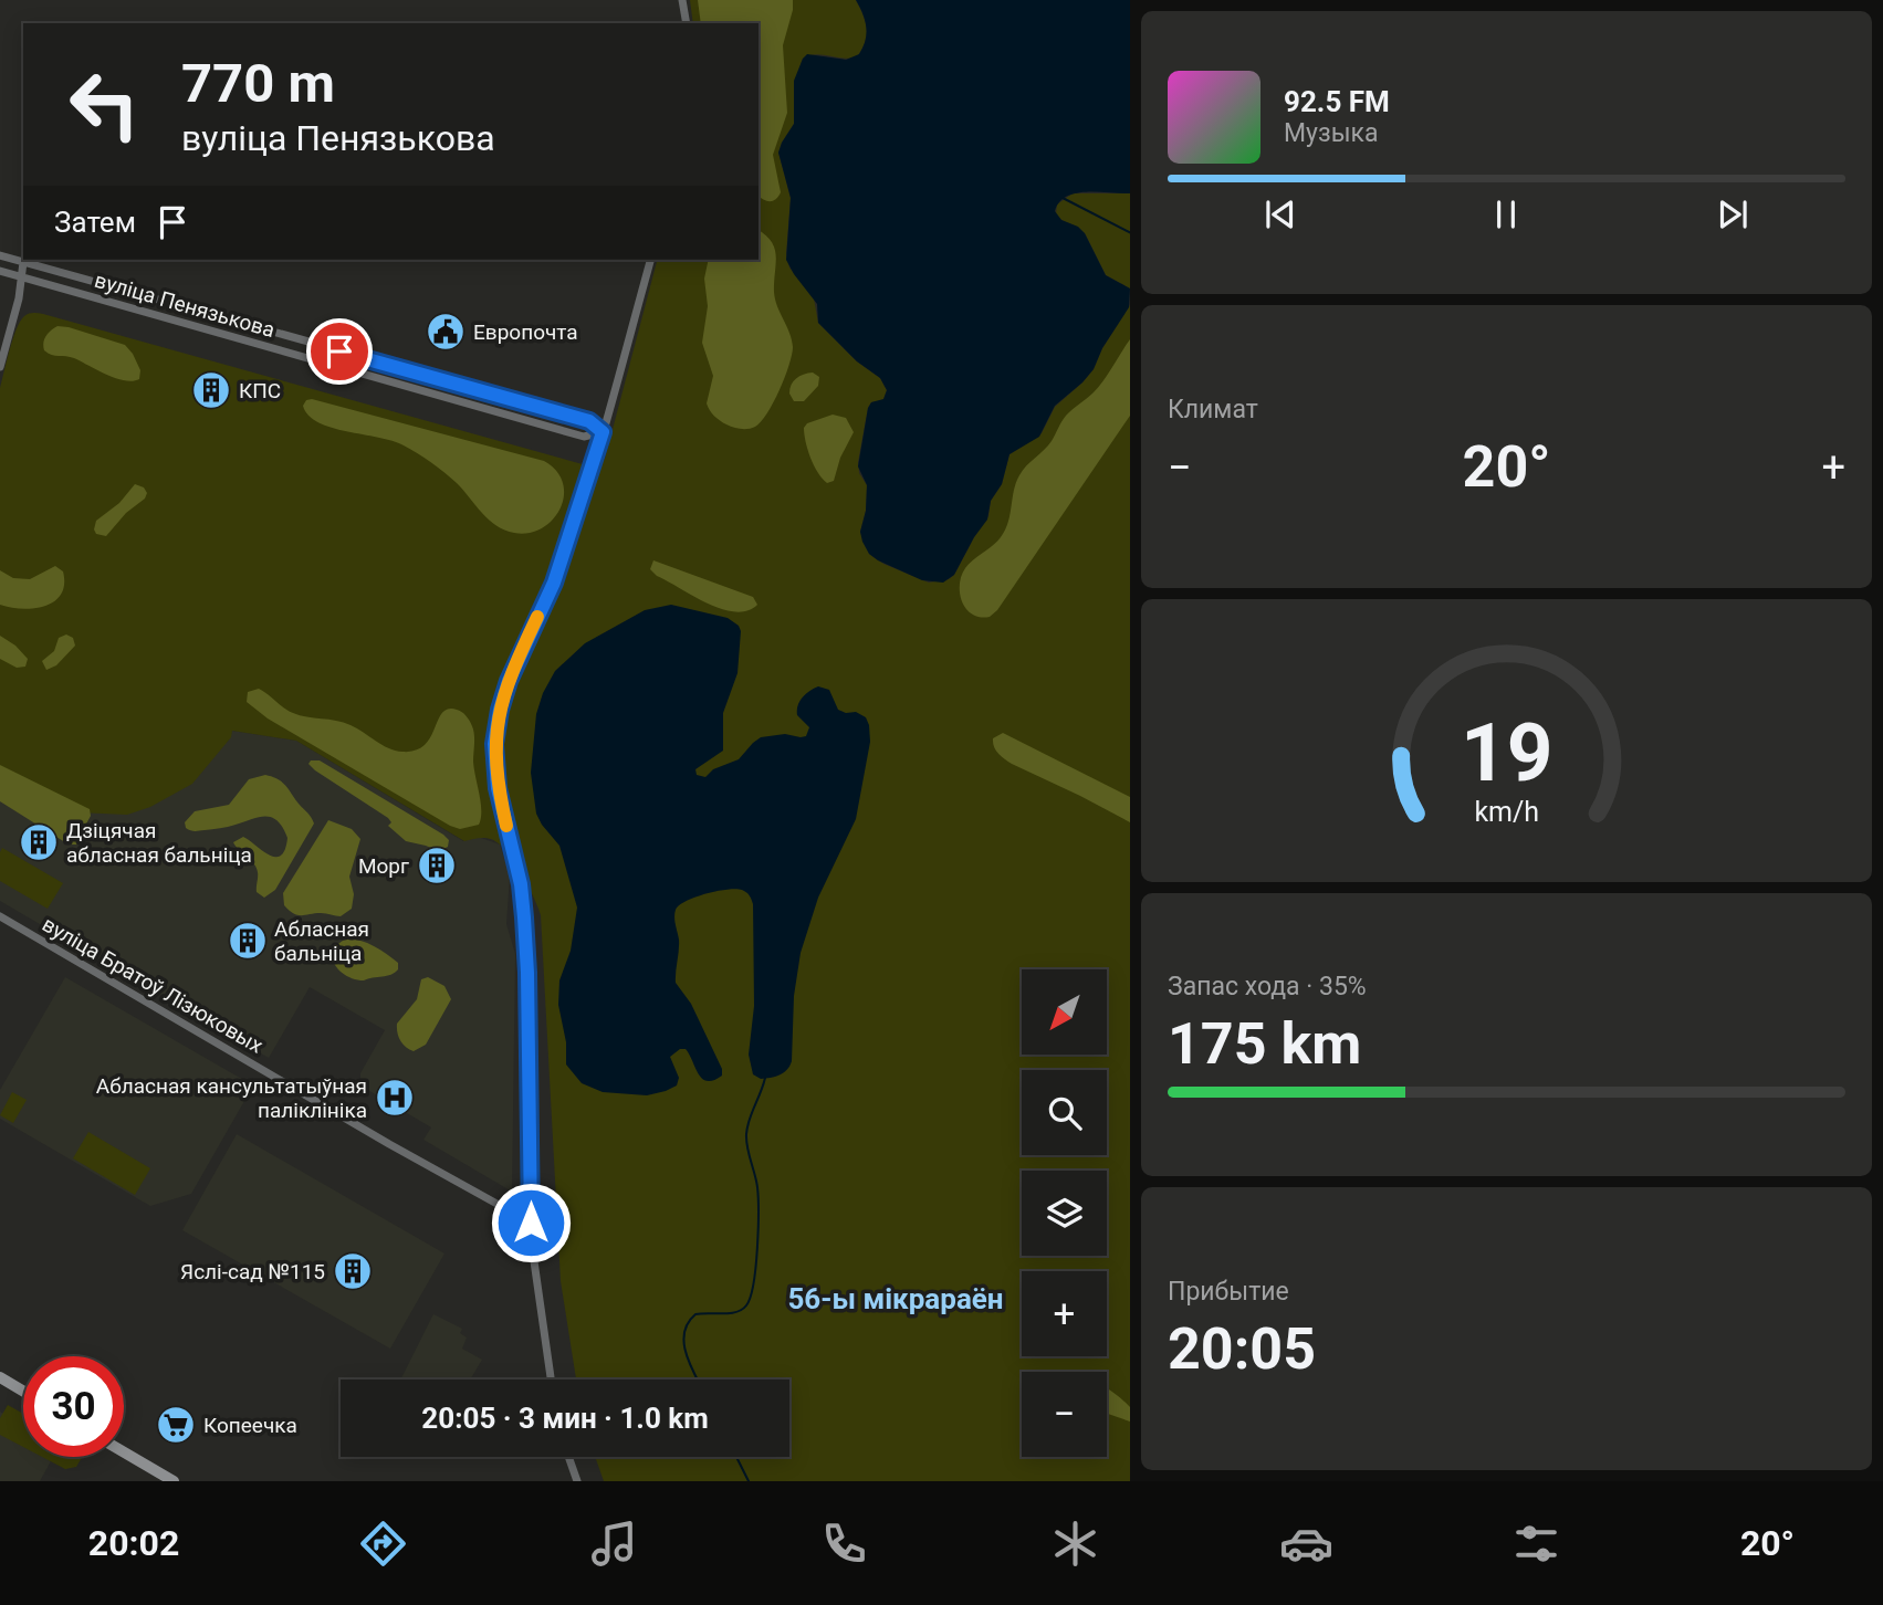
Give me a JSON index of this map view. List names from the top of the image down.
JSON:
{
  "streets": {
    "street": ["вуліца Пенязькова", "вуліца Братоў Лізюковых"]
  },
  "districts": ["56-ы мікрараён"],
  "places": {
    "public building": ["Европочта"],
    "building": [
      "КПС",
      "Дзіцячая абласная бальніца",
      "Морг",
      "Абласная бальніца",
      "Яслі-сад №115"
    ],
    "hospital": ["Абласная кансультатыўная паліклініка"],
    "supermarket": ["Копеечка"]
  },
  "north": "bottom left",
  "page": {
    "turn": ["770 m", "вуліца Пенязькова"],
    "song": ["92.5 FM", "Музыка"],
    "then": "Затем",
    "tile": [
      "Климат",
      ["Запас хода · 35%", "175 km"],
      ["Прибытие", "20:05"]
    ],
    "heat": ["−", "20°", "+"],
    "map_buttons": ["+", "−"],
    "limit": "30",
    "trip": "20:05 · 3 мин · 1.0 km",
    "tabs": ["20:02", "20°"],
    "gauge": ["19", "km/h"]
  }
}
